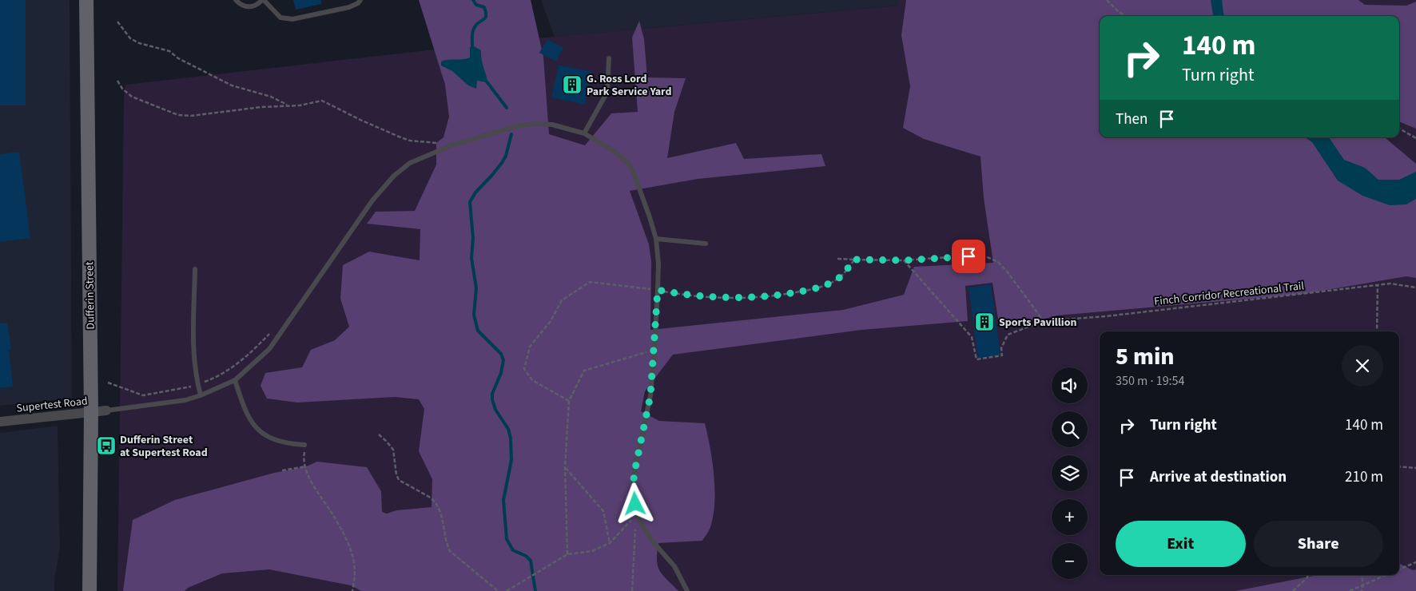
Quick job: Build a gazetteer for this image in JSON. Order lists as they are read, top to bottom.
{
  "streets": {
    "main road": ["Dufferin Street"],
    "street": ["Supertest Road"],
    "path": ["Finch Corridor Recreational Trail"]
  },
  "crossings": [
    ["Dufferin Street", "Supertest Road"]
  ],
  "places": {
    "building": ["G. Ross Lord Park Service Yard", "Sports Pavillion"],
    "bus stop": ["Dufferin Street at Supertest Road"]
  },
  "page": {
    "turn": ["140 m", "Turn right"],
    "then": "Then",
    "heading": ["5 min", "350 m · 19:54"],
    "map_buttons": ["+", "−"],
    "list": [
      {
        "name": "Turn right",
        "value": "140 m"
      },
      {
        "name": "Arrive at destination",
        "value": "210 m"
      }
    ],
    "buttons": ["Exit", "Share"]
  }
}
